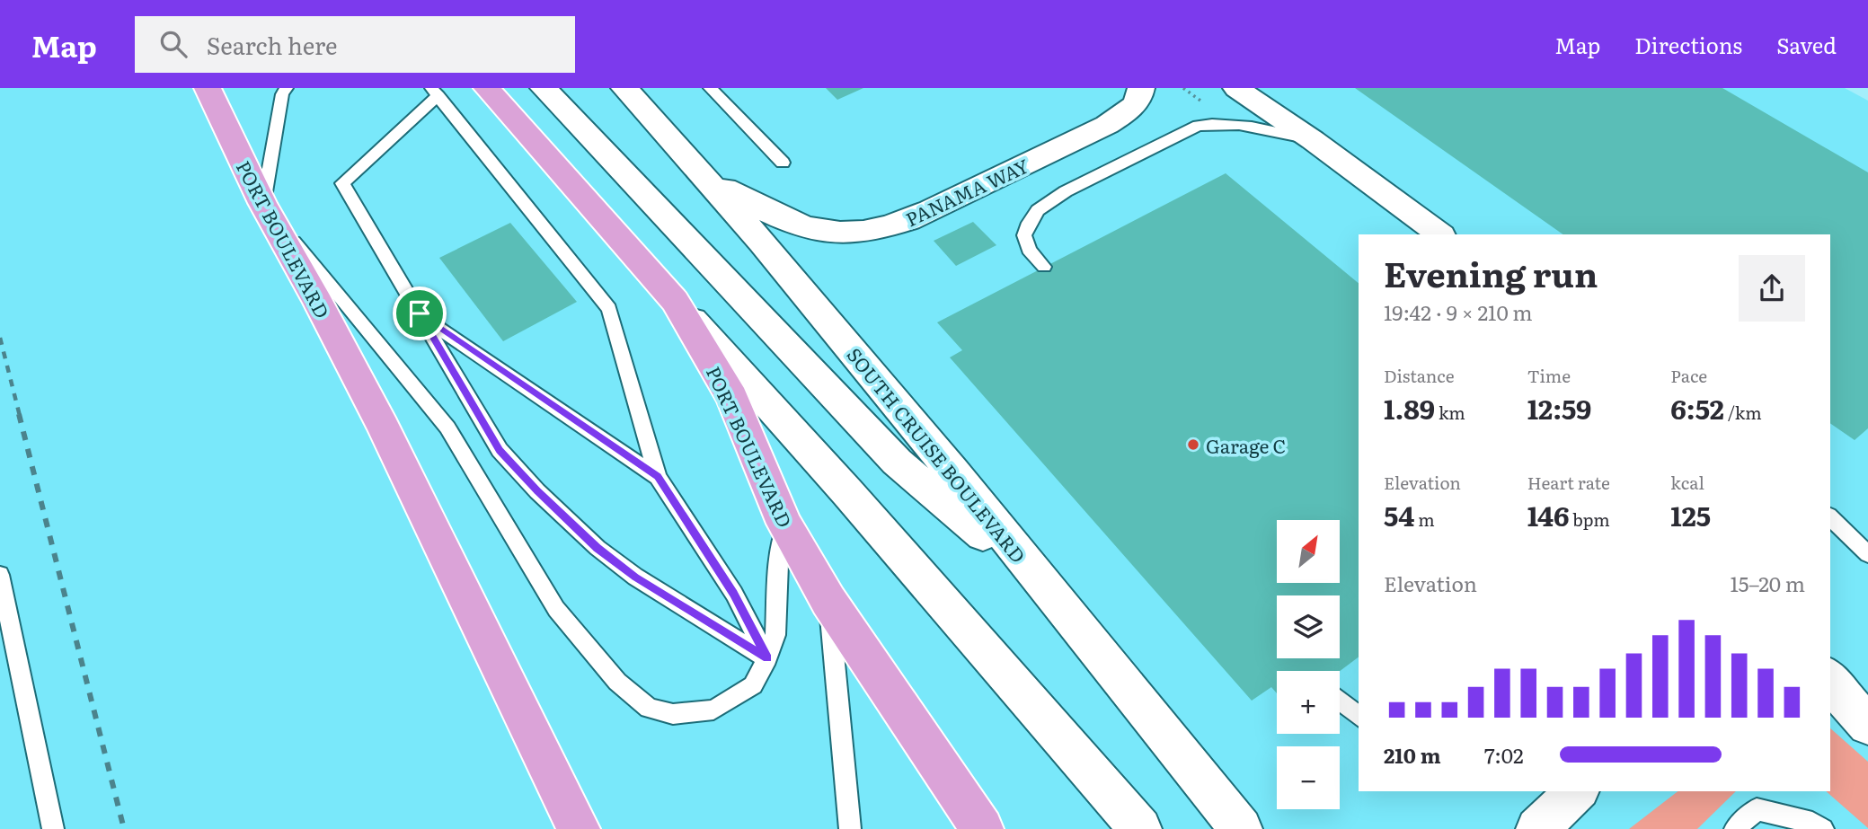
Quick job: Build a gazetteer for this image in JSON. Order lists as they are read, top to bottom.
{
  "streets": {
    "main road": ["PORT BOULEVARD"],
    "street": ["PANAMA WAY", "SOUTH CRUISE BOULEVARD"]
  },
  "crossings": [
    ["PANAMA WAY", "SOUTH CRUISE BOULEVARD"]
  ],
  "places": ["Garage C"],
  "north": "top right",
  "page": {
    "header": "Map",
    "search": "Search here",
    "nav": ["Map", "Directions", "Saved"],
    "heading": ["Evening run", "19:42 · 9 × 210 m"],
    "stats": [
      ["Distance", "1.89 km"],
      ["Time", "12:59"],
      ["Pace", "6:52 /km"],
      ["Elevation", "54 m"],
      ["Heart rate", "146 bpm"],
      ["kcal", "125"]
    ],
    "map_buttons": ["+", "−"],
    "chart": ["Elevation", "15–20 m"],
    "list": [
      {
        "name": "210 m",
        "note": "7:02"
      }
    ]
  }
}
